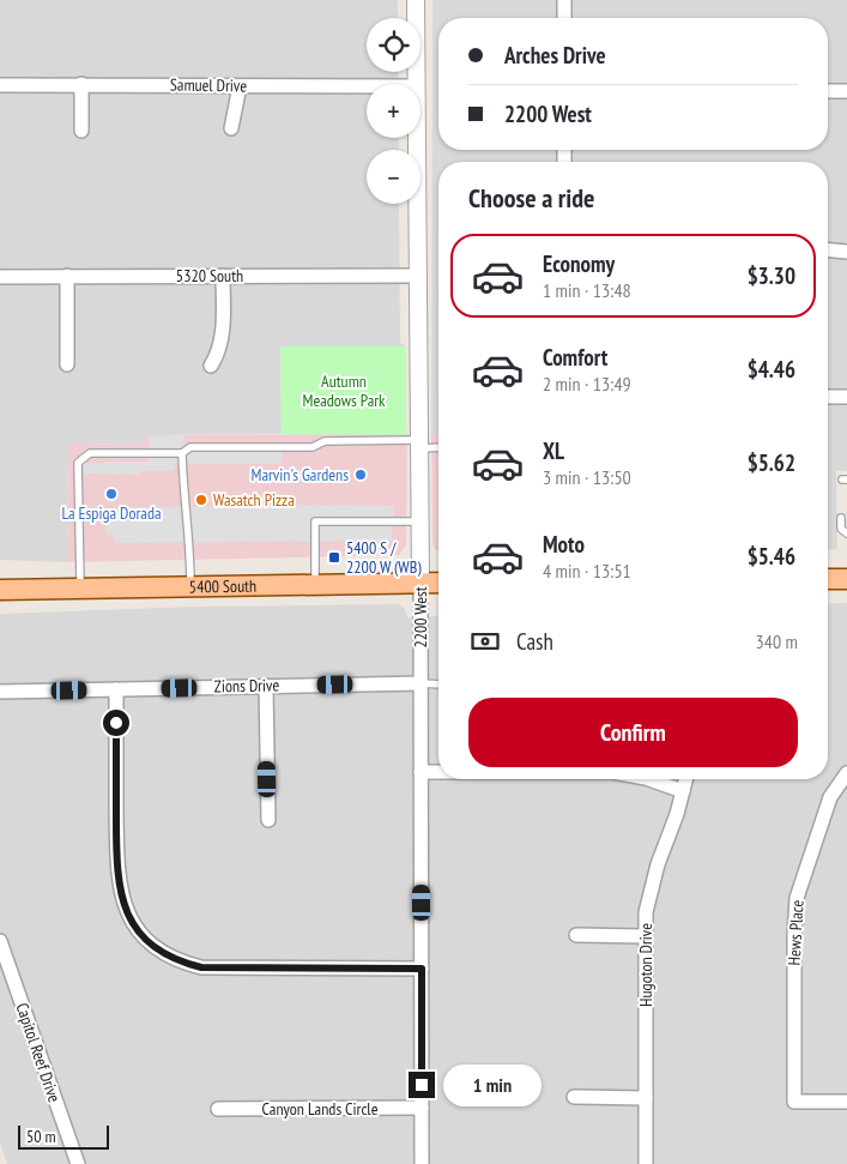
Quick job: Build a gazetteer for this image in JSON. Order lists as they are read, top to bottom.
{
  "streets": {
    "main road": ["5400 South"],
    "street": [
      "Samuel Drive",
      "5320 South",
      "2200 West",
      "Zions Drive",
      "Hews Place",
      "Hugoton Drive",
      "Capitol Reef Drive",
      "Canyon Lands Circle"
    ]
  },
  "crossings": [
    ["5320 South", "2200 West"],
    ["5400 South", "2200 West"],
    ["2200 West", "Zions Drive"],
    ["2200 West", "Canyon Lands Circle"]
  ],
  "parks": ["Autumn Meadows Park"],
  "places": {
    "other": ["Marvin's Gardens", "La Espiga Dorada", "Wasatch Pizza"],
    "transit": ["5400 S / 2200 W (WB)"]
  },
  "scale_bar": "50 m",
  "page": {
    "map_buttons": ["+", "−"],
    "banner": ["Arches Drive", "2200 West"],
    "heading": "Choose a ride",
    "list": [
      {
        "name": "Economy",
        "note": "1 min · 13:48",
        "value": "$3.30"
      },
      {
        "name": "Comfort",
        "note": "2 min · 13:49",
        "value": "$4.46"
      },
      {
        "name": "XL",
        "note": "3 min · 13:50",
        "value": "$5.62"
      },
      {
        "name": "Moto",
        "note": "4 min · 13:51",
        "value": "$5.46"
      }
    ],
    "pay": ["Cash", "340 m"],
    "buttons": "Confirm",
    "bubble": "1 min",
    "scale": "50 m"
  }
}
